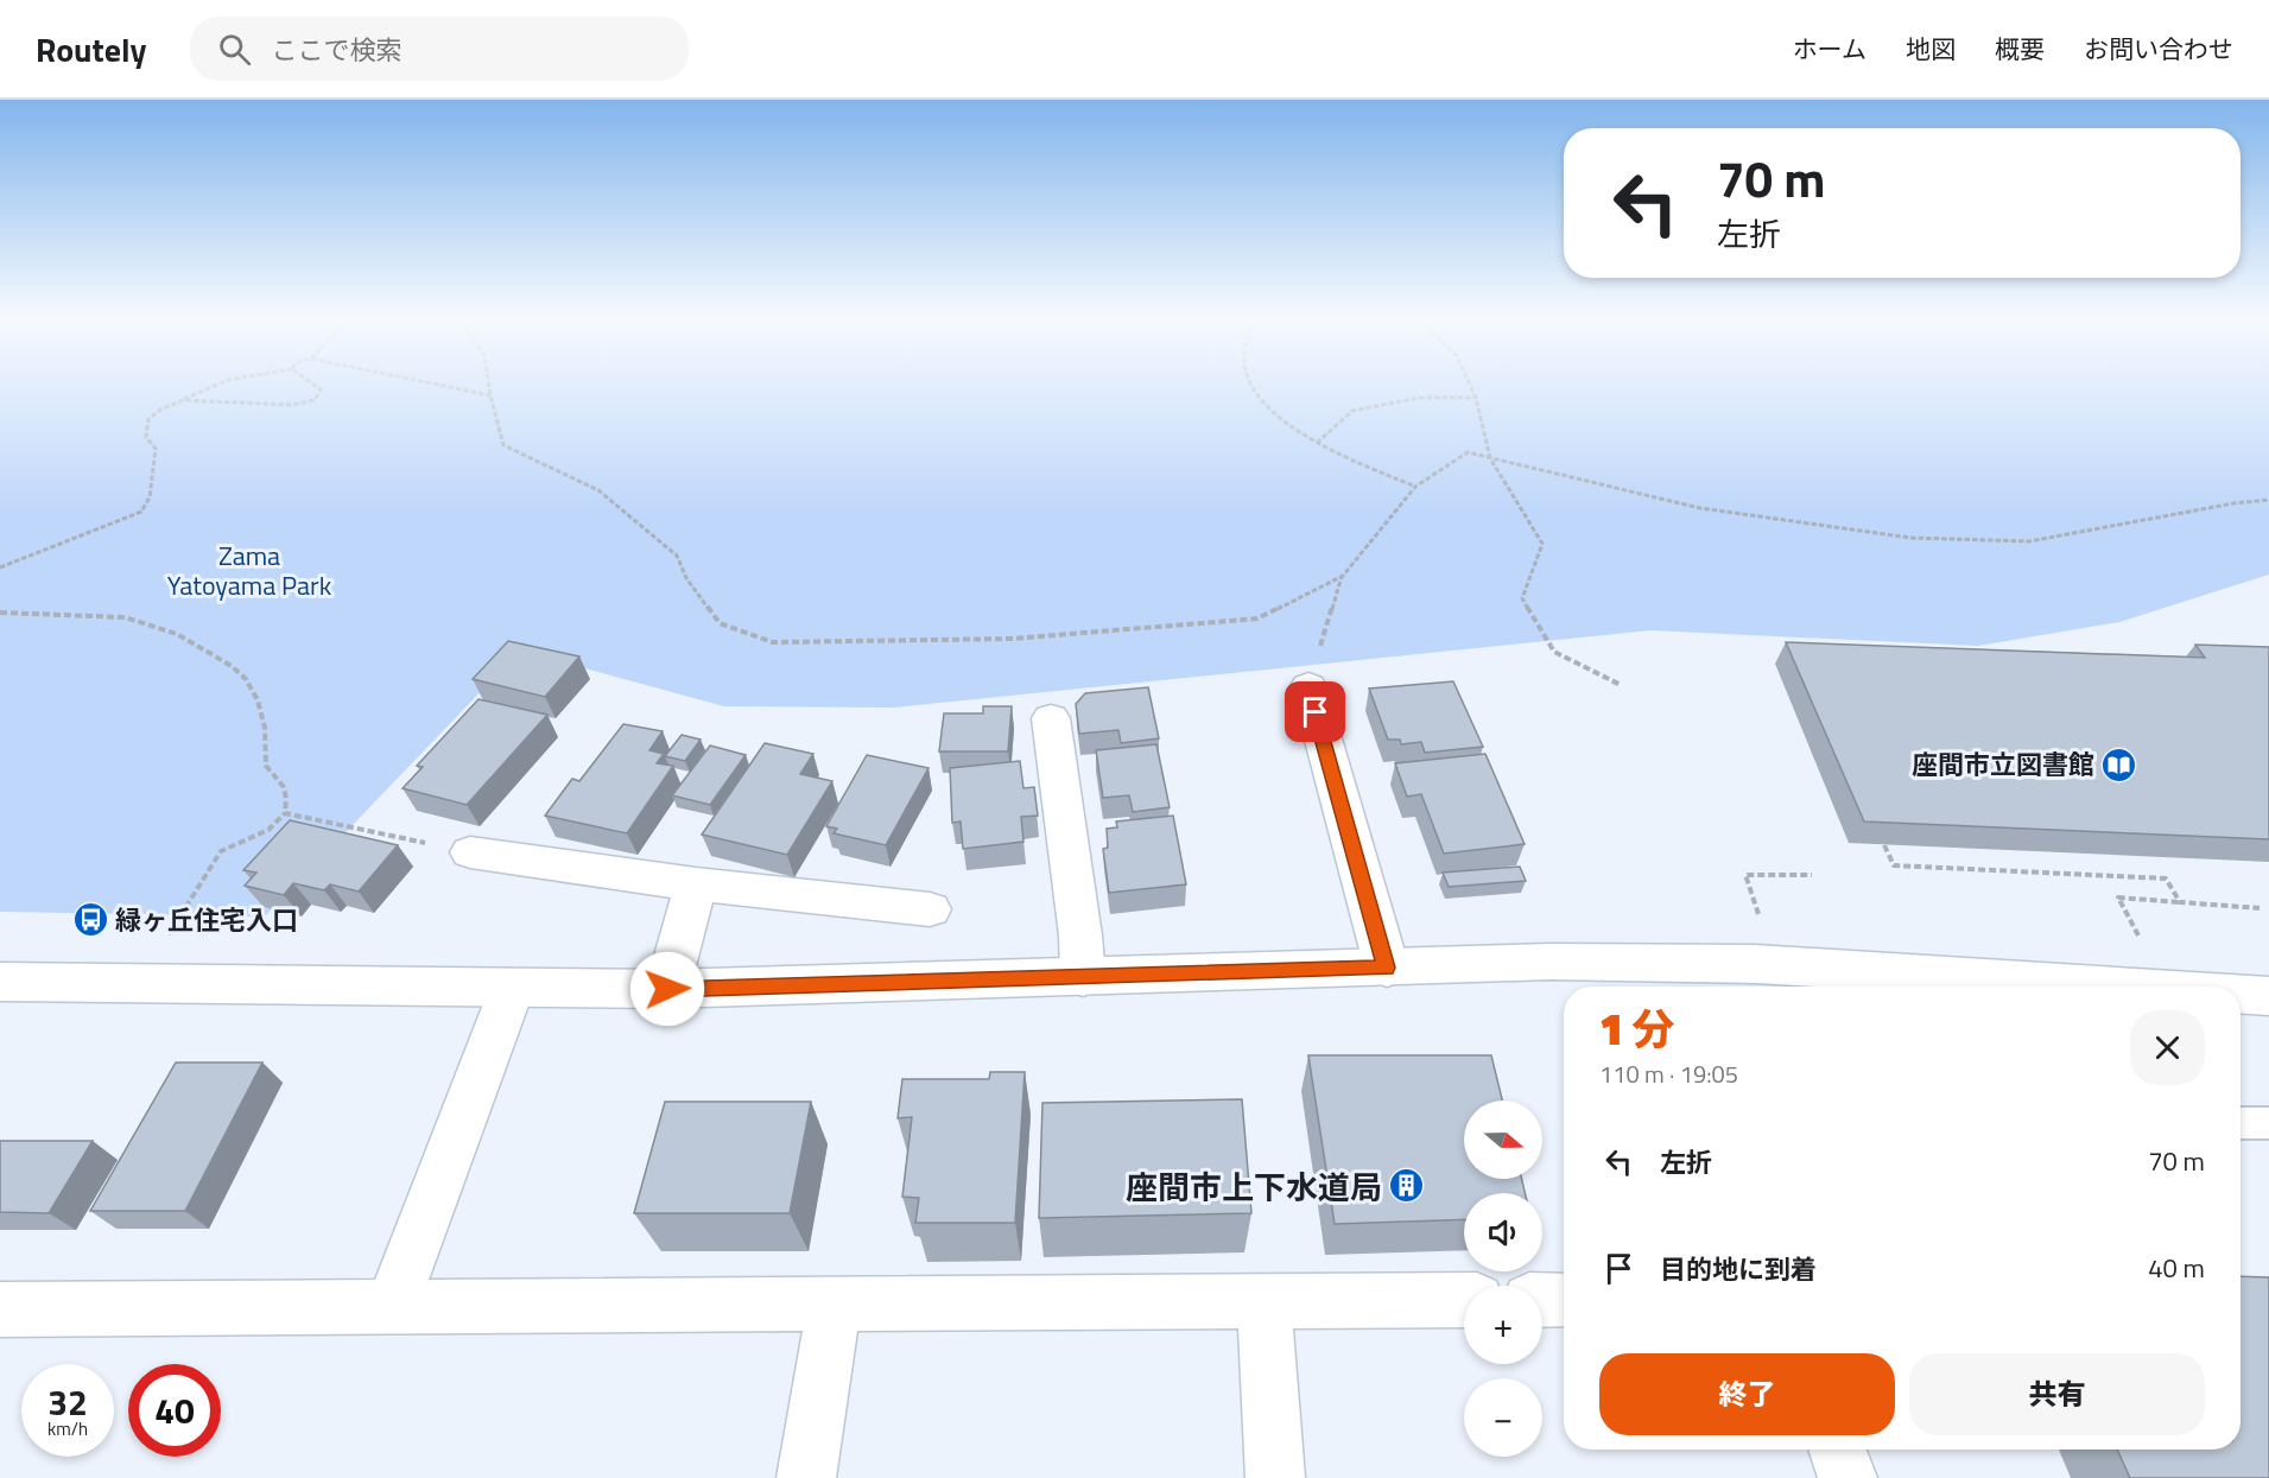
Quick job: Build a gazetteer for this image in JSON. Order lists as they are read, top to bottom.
{
  "parks": ["Zama Yatoyama Park"],
  "places": {
    "library": ["座間市立図書館"],
    "bus stop": ["緑ヶ丘住宅入口"],
    "building": ["座間市上下水道局"]
  },
  "north": "right",
  "page": {
    "header": "Routely",
    "search": "ここで検索",
    "nav": [
      "ホーム",
      "地図",
      "概要",
      "お問い合わせ"
    ],
    "turn": ["70 m", "左折"],
    "heading": ["1 分", "110 m · 19:05"],
    "map_buttons": ["+", "−"],
    "list": [
      {
        "name": "左折",
        "value": "70 m"
      },
      {
        "name": "目的地に到着",
        "value": "40 m"
      }
    ],
    "buttons": ["終了", "共有"],
    "speed": "32 km/h",
    "limit": "40"
  }
}
